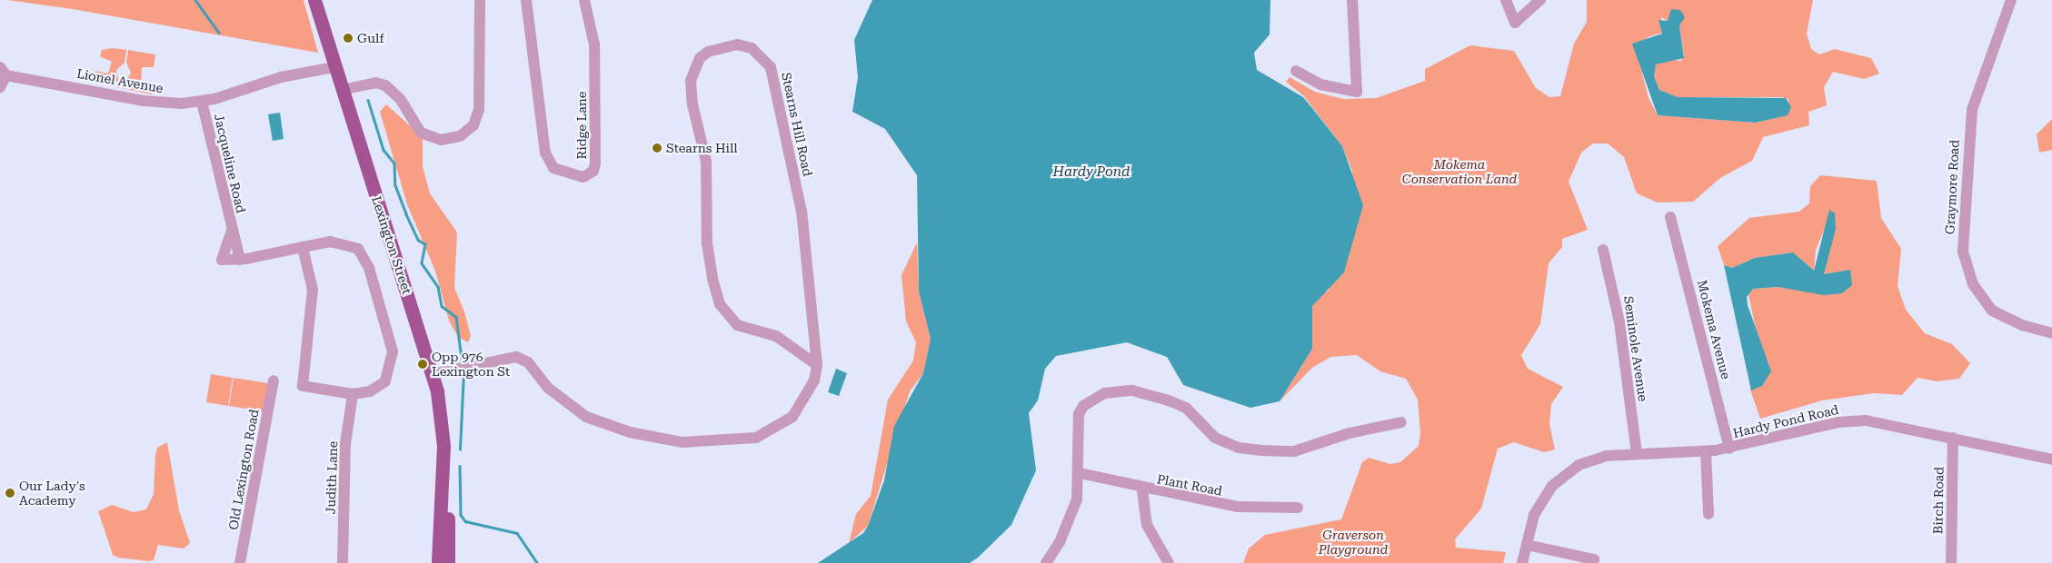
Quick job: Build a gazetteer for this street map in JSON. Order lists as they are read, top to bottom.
{
  "streets": {
    "main road": ["Lexington Street"],
    "street": [
      "Lionel Avenue",
      "Stearns Hill Road",
      "Ridge Lane",
      "Jacqueline Road",
      "Graymore Road",
      "Mokema Avenue",
      "Seminole Avenue",
      "Hardy Pond Road",
      "Old Lexington Road",
      "Judith Lane",
      "Plant Road",
      "Birch Road"
    ]
  },
  "crossings": [
    ["Lionel Avenue", "Jacqueline Road"],
    ["Lionel Avenue", "Lexington Street"],
    ["Stearns Hill Road", "Lexington Street"],
    ["Mokema Avenue", "Hardy Pond Road"],
    ["Seminole Avenue", "Hardy Pond Road"],
    ["Hardy Pond Road", "Birch Road"]
  ],
  "water": ["Hardy Pond"],
  "parks": ["Mokema Conservation Land", "Graverson Playground"],
  "places": [
    "Gulf",
    "Stearns Hill",
    "Opp 976 Lexington St",
    "Our Lady's Academy"
  ]
}
